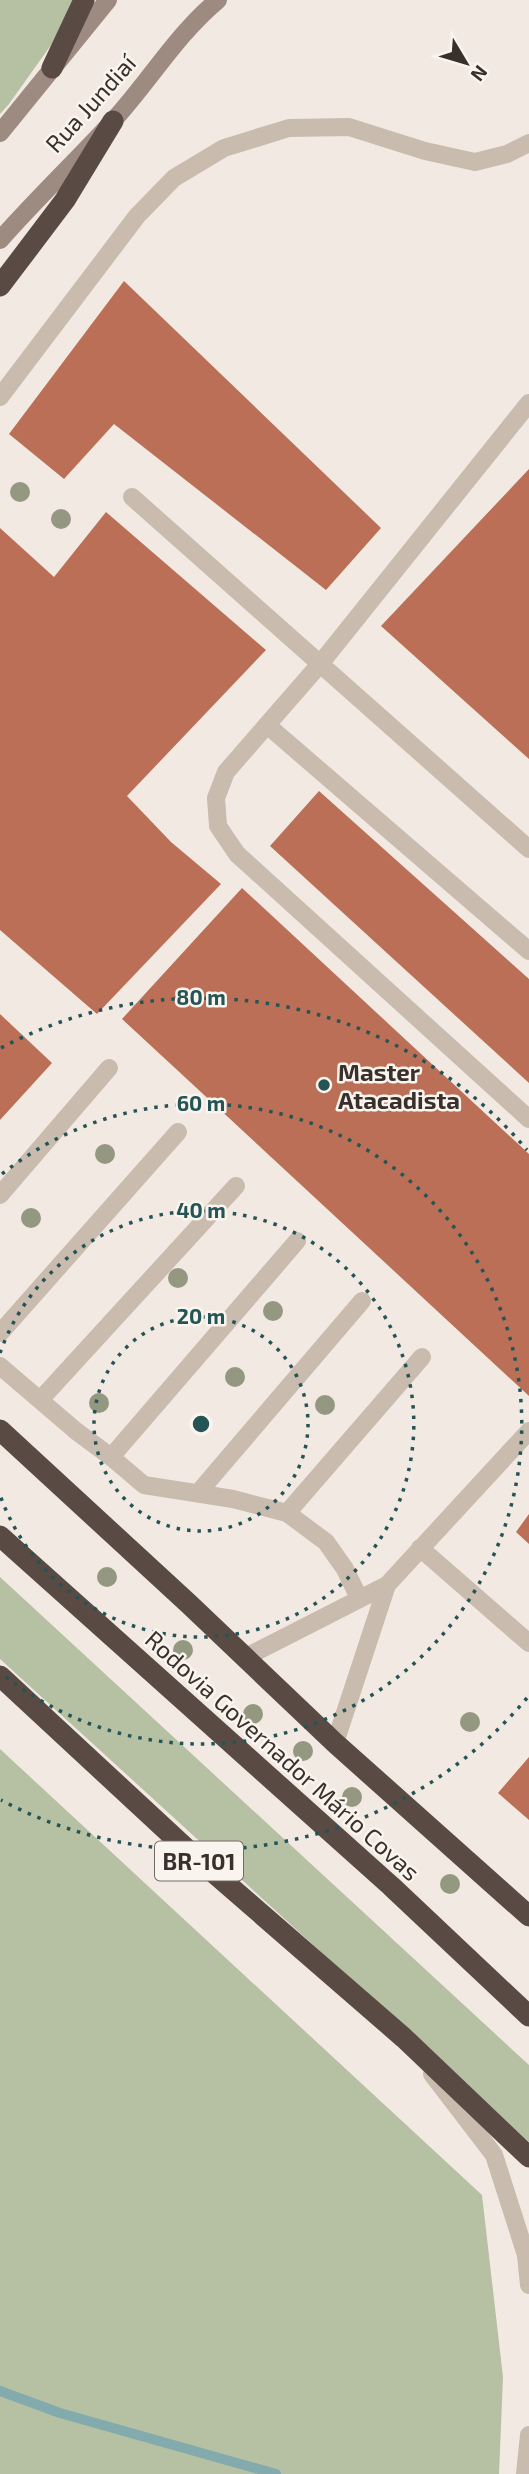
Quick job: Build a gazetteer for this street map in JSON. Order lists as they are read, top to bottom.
{
  "streets": {
    "highway": ["Rodovia Governador Mário Covas", "BR-101"],
    "main road": ["Rua Jundiaí"]
  },
  "places": ["Master Atacadista"],
  "north": "bottom right",
  "rings": [
    "80 m",
    "60 m",
    "40 m",
    "20 m"
  ]
}
